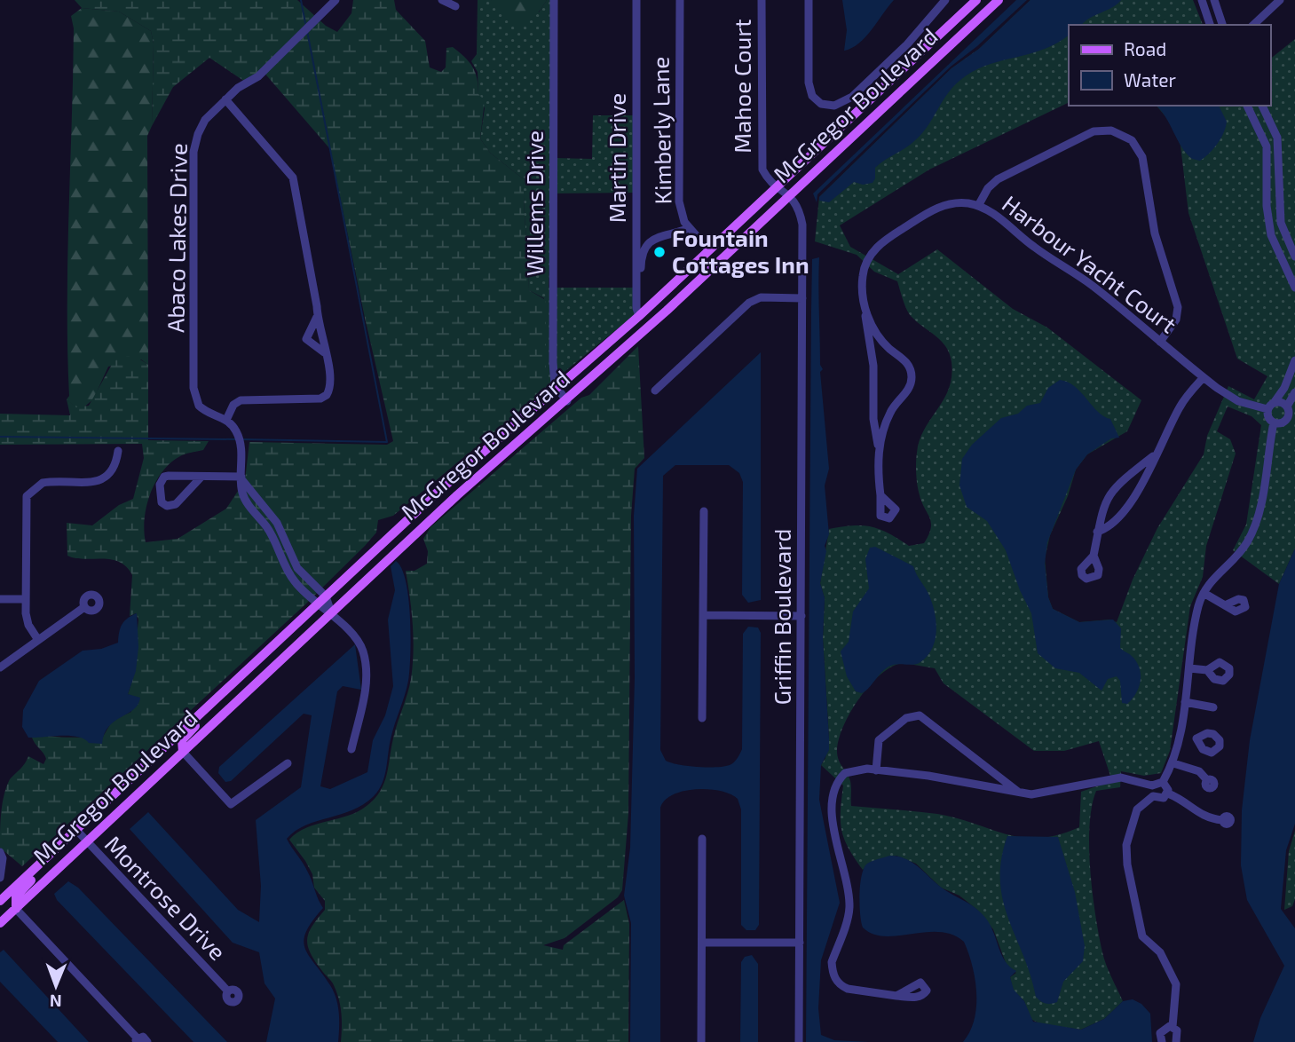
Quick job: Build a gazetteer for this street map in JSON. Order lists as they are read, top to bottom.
{
  "streets": {
    "main road": ["McGregor Boulevard"],
    "street": [
      "Mahoe Court",
      "Kimberly Lane",
      "Martin Drive",
      "Willems Drive",
      "Abaco Lakes Drive",
      "Harbour Yacht Court",
      "Griffin Boulevard",
      "Montrose Drive"
    ]
  },
  "crossings": [
    ["Mahoe Court", "McGregor Boulevard"],
    ["McGregor Boulevard", "Kimberly Lane"],
    ["McGregor Boulevard", "Martin Drive"],
    ["McGregor Boulevard", "Willems Drive"],
    ["McGregor Boulevard", "Griffin Boulevard"],
    ["McGregor Boulevard", "Montrose Drive"]
  ],
  "places": ["Fountain Cottages Inn"],
  "legend": ["Road", "Water"],
  "north": "bottom"
}
